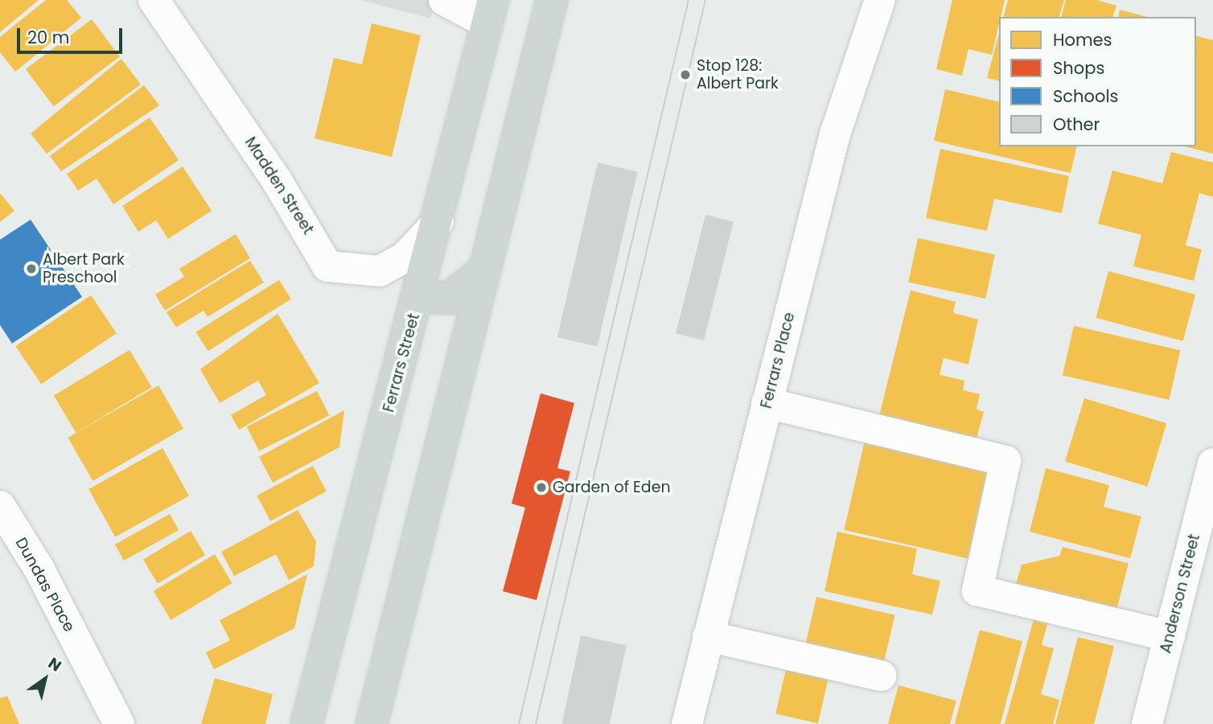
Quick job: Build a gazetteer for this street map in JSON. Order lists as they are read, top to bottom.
{
  "streets": {
    "main road": ["Ferrars Street"],
    "street": [
      "Madden Street",
      "Ferrars Place",
      "Dundas Place",
      "Anderson Street"
    ]
  },
  "crossings": [
    ["Madden Street", "Ferrars Street"]
  ],
  "places": ["Stop 128: Albert Park", "Albert Park Preschool", "Garden of Eden"],
  "legend": [
    "Homes",
    "Shops",
    "Schools",
    "Other"
  ],
  "scale_bar": "20 m",
  "north": "top right"
}
